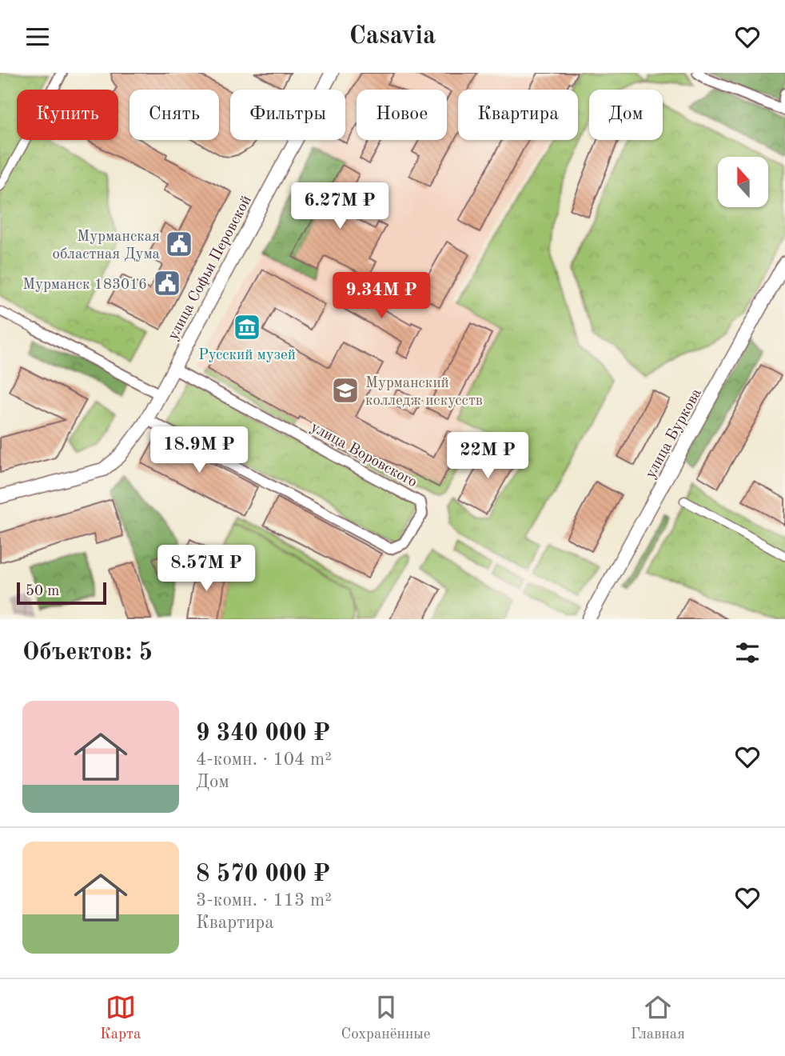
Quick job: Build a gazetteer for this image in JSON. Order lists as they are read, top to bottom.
{
  "streets": {
    "street": ["улица Софьи Перовской", "улица Буркова", "улица Воровского"]
  },
  "crossings": [
    ["улица Софьи Перовской", "улица Воровского"]
  ],
  "places": {
    "public building": ["Мурманская областная Дума", "Мурманск 183016"],
    "museum": ["Русский музей"],
    "school or university": ["Мурманский колледж искусств"]
  },
  "scale_bar": "50 m",
  "north": "top",
  "page": {
    "header": "Casavia",
    "chip": [
      "Купить",
      "Снять",
      "Фильтры",
      "Новое",
      "Квартира",
      "Дом"
    ],
    "price": [
      "6.27M ₽",
      "9.34M ₽",
      "18.9M ₽",
      "22M ₽",
      "8.57M ₽"
    ],
    "scale": "50 m",
    "heading": "Объектов: 5",
    "list": [
      {
        "name": "9 340 000 ₽",
        "note": "4-комн. · 104 m² · Дом"
      },
      {
        "name": "8 570 000 ₽",
        "note": "3-комн. · 113 m² · Квартира"
      }
    ],
    "tabs": ["Карта", "Сохранённые", "Главная"]
  }
}
